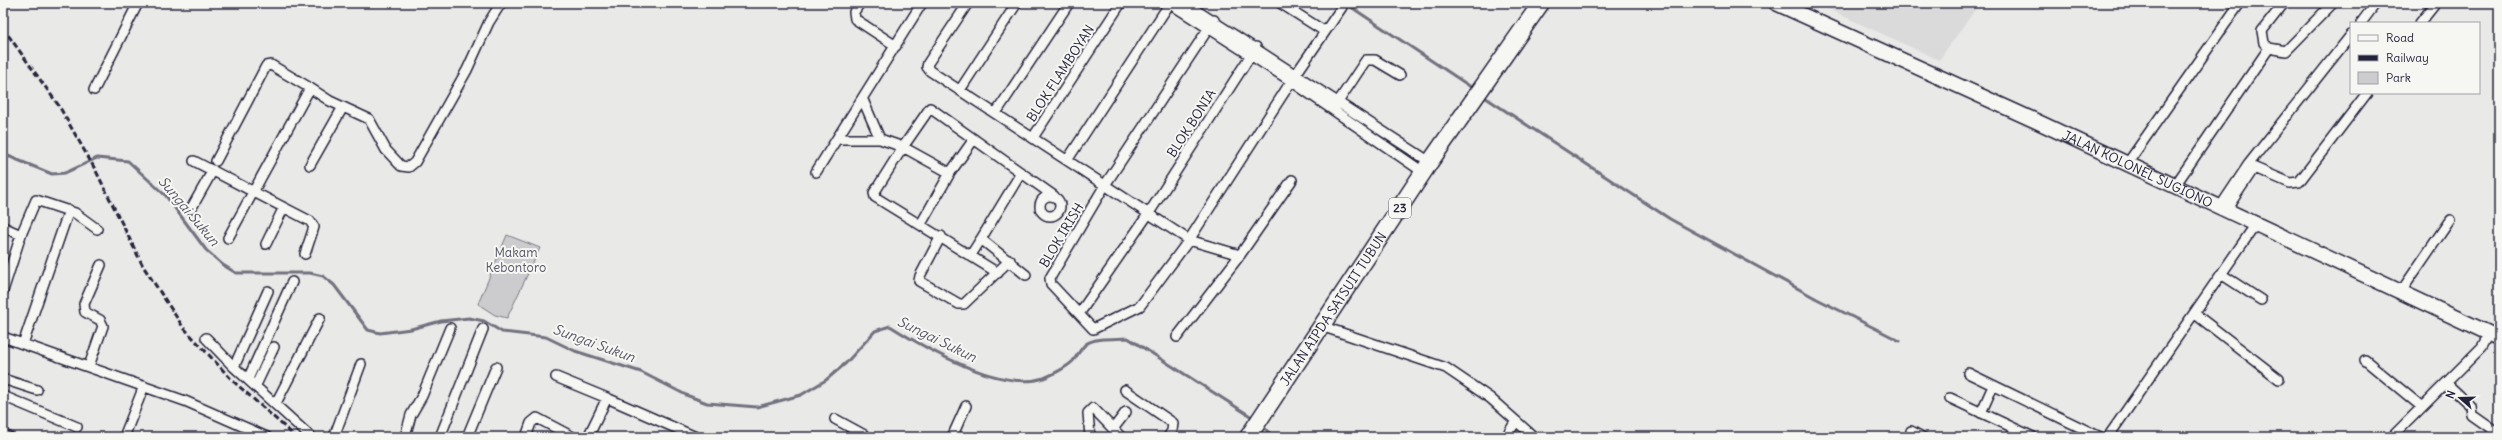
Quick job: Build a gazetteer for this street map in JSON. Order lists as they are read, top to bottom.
{
  "streets": {
    "highway": ["23", "JALAN AIPDA SATSUIT TUBUN"],
    "main road": ["JALAN KOLONEL SUGIONO"],
    "street": ["BLOK FLAMBOYAN", "BLOK BONIA", "BLOK IRISH"]
  },
  "crossings": [
    ["BLOK BONIA", "BLOK IRISH"]
  ],
  "water": ["Sungai Sukun"],
  "parks": ["Makam Kebontoro"],
  "legend": ["Road", "Railway", "Park"],
  "north": "left"
}
